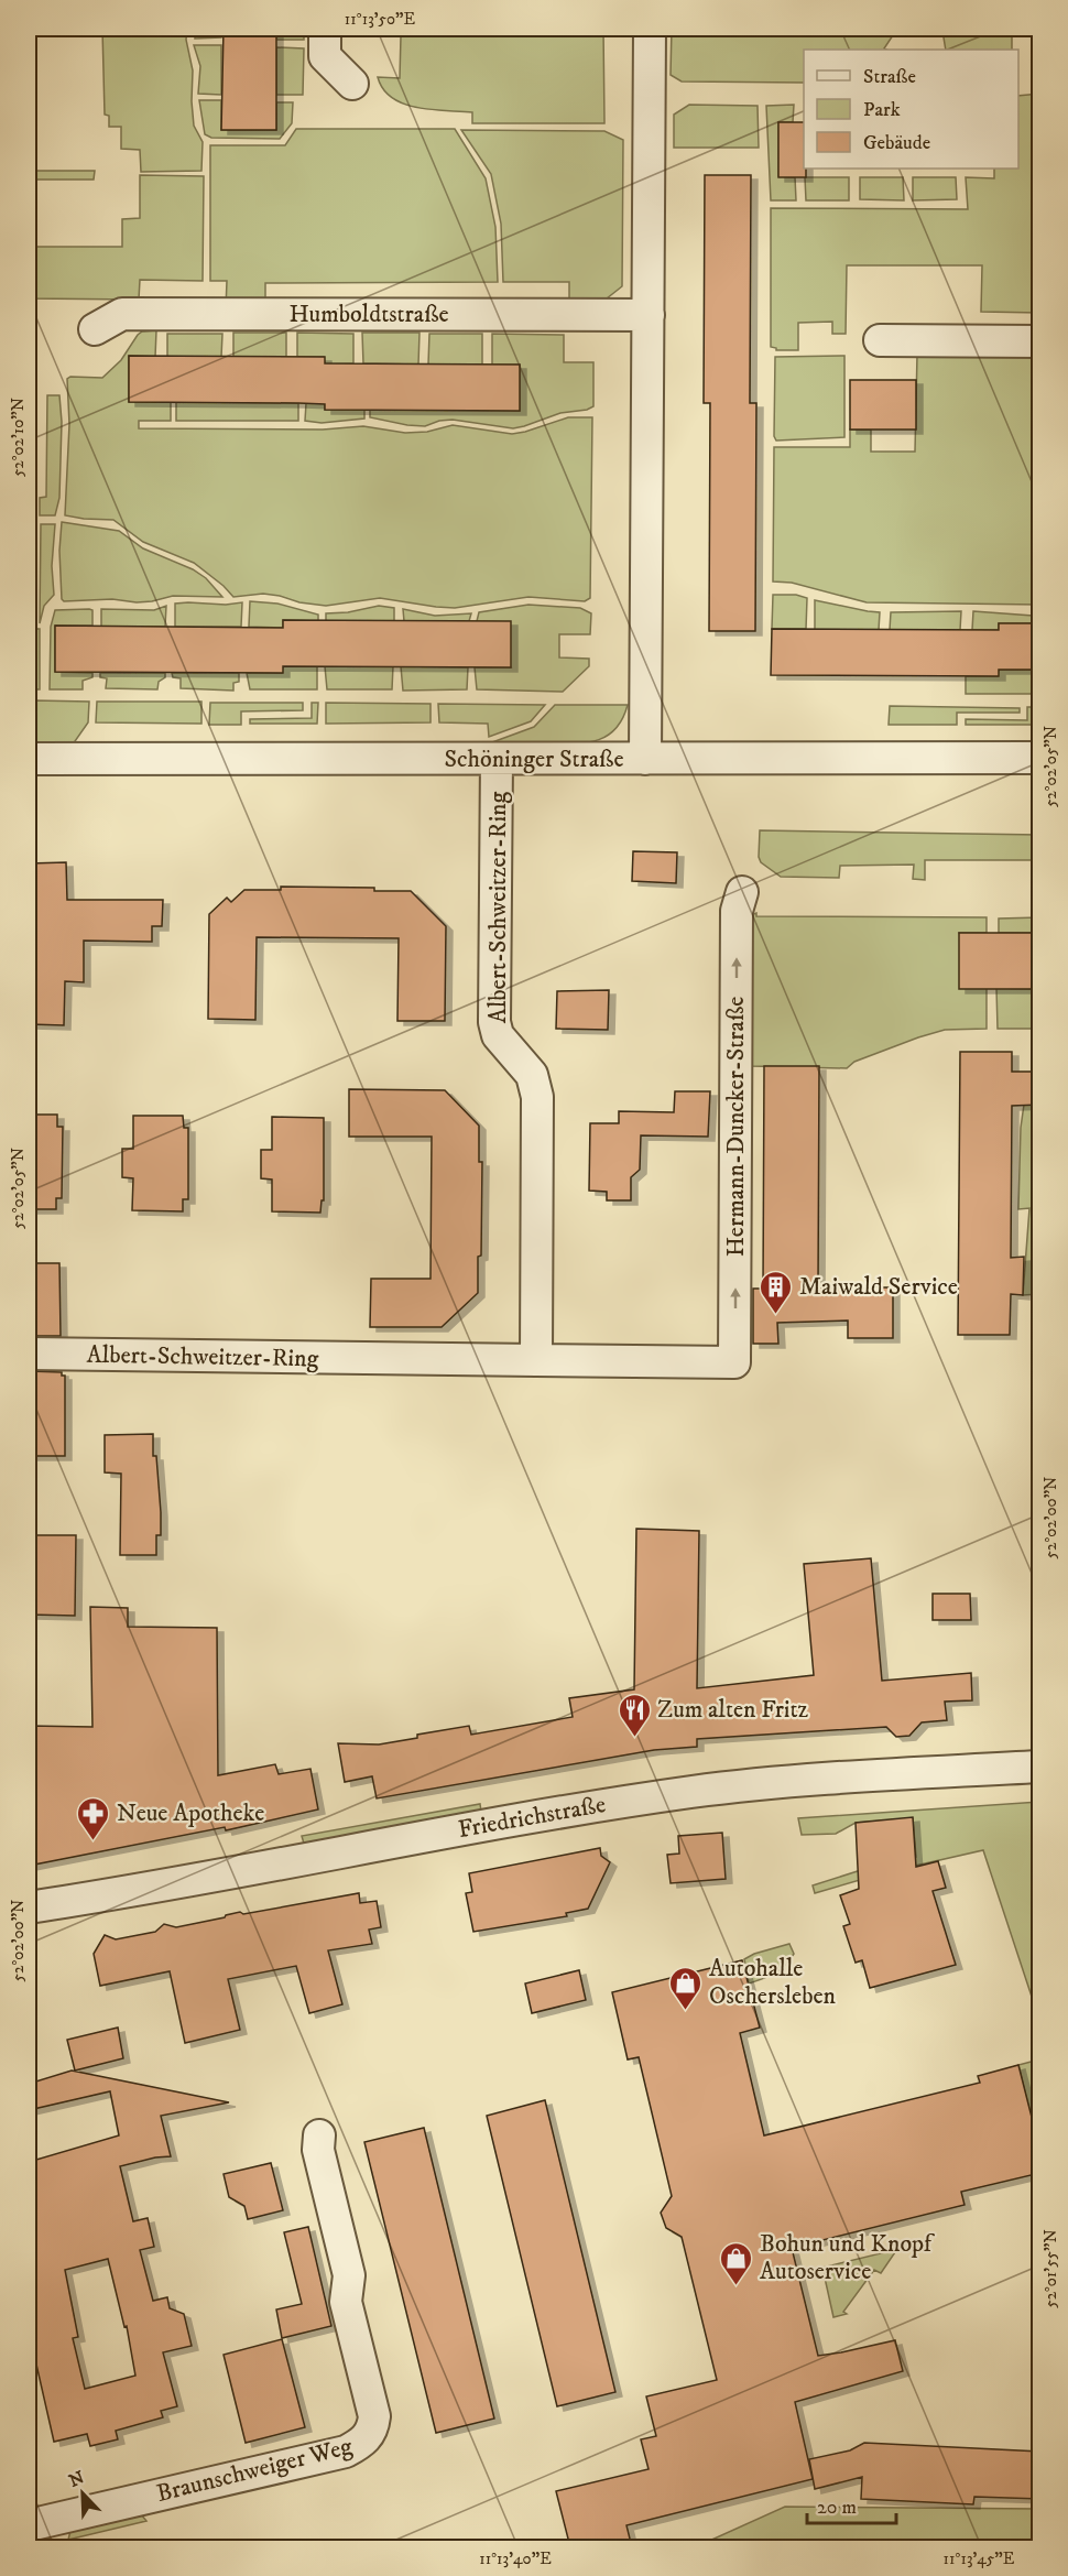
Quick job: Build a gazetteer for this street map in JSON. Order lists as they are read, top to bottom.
{
  "streets": {
    "street": [
      "Humboldtstraße",
      "Schöninger Straße",
      "Albert-Schweitzer-Ring",
      "Hermann-Duncker-Straße",
      "Friedrichstraße",
      "Braunschweiger Weg"
    ]
  },
  "crossings": [
    ["Schöninger Straße", "Albert-Schweitzer-Ring"],
    ["Albert-Schweitzer-Ring", "Hermann-Duncker-Straße"]
  ],
  "one_way": ["Hermann-Duncker-Straße"],
  "places": {
    "building": ["Maiwald Service"],
    "restaurant": ["Zum alten Fritz"],
    "pharmacy": ["Neue Apotheke"],
    "shop": ["Autohalle Oschersleben", "Bohun und Knopf Autoservice"]
  },
  "legend": ["Straße", "Park", "Gebäude"],
  "scale_bar": "20 m",
  "north": "top left",
  "coordinates": [
    "11°13'50\"E",
    "52°02'10\"N",
    "52°02'05\"N",
    "52°02'00\"N",
    "52°01'55\"N",
    "11°13'40\"E",
    "11°13'45\"E"
  ]
}
